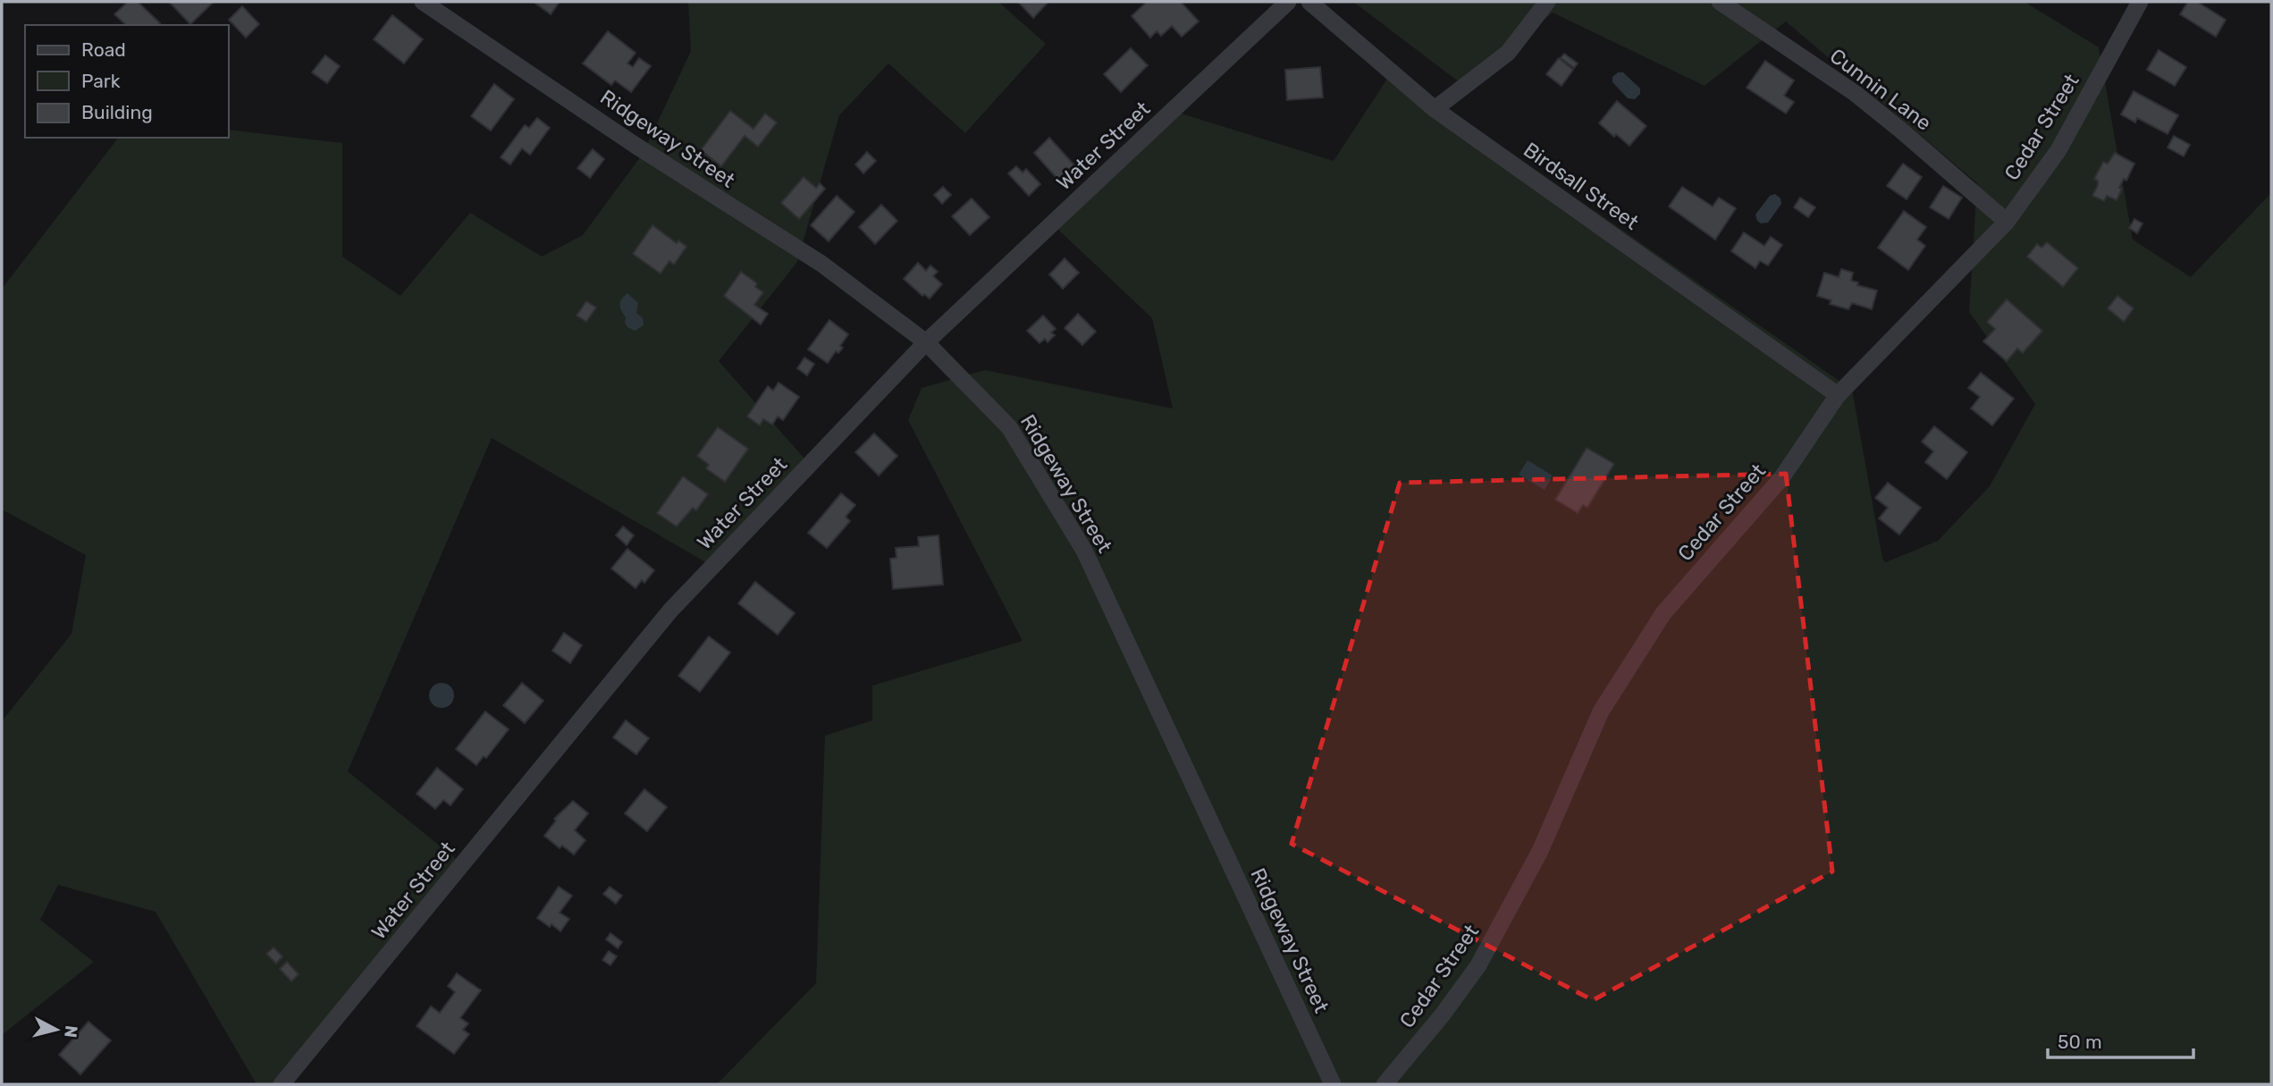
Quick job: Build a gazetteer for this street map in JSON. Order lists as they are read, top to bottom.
{
  "streets": {
    "street": [
      "Cunnin Lane",
      "Cedar Street",
      "Ridgeway Street",
      "Water Street",
      "Birdsall Street"
    ]
  },
  "crossings": [
    ["Cunnin Lane", "Cedar Street"],
    ["Cedar Street", "Birdsall Street"],
    ["Ridgeway Street", "Water Street"]
  ],
  "legend": ["Road", "Park", "Building"],
  "scale_bar": "50 m",
  "north": "right"
}
